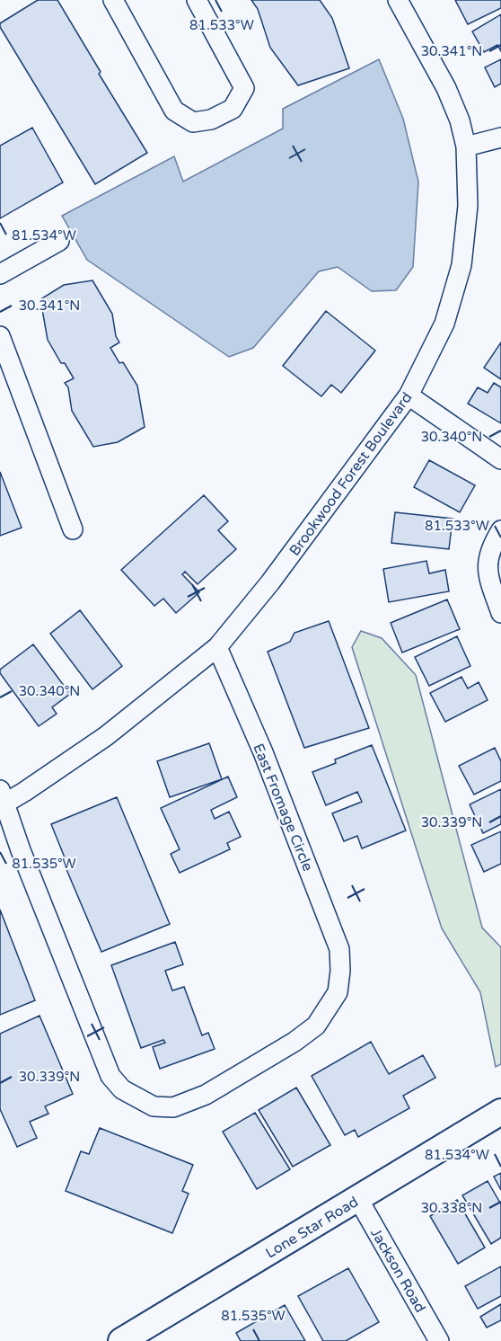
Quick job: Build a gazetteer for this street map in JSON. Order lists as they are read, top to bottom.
{
  "streets": {
    "street": [
      "Brookwood Forest Boulevard",
      "East Fromage Circle",
      "Lone Star Road",
      "Jackson Road"
    ]
  },
  "crossings": [
    ["Brookwood Forest Boulevard", "East Fromage Circle"],
    ["Lone Star Road", "Jackson Road"]
  ],
  "coordinates": [
    "81.533°W",
    "30.341°N",
    "81.534°W",
    "30.340°N",
    "30.339°N",
    "81.535°W",
    "30.338°N"
  ]
}
